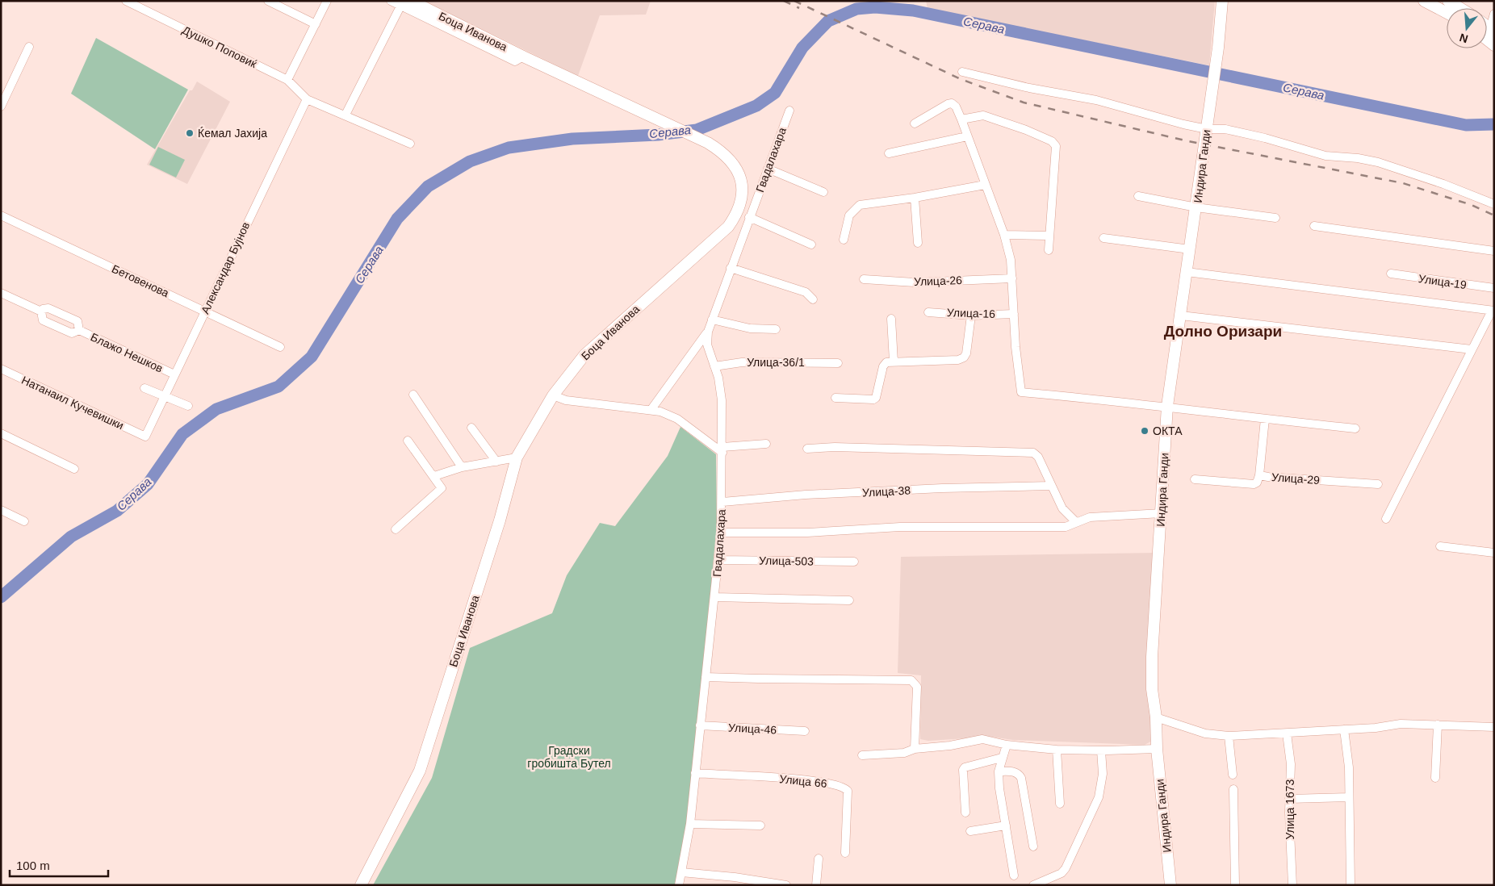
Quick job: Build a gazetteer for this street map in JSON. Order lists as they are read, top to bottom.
{
  "streets": {
    "street": [
      "Боца Иванова",
      "Душко Поповиќ",
      "Гвадалахара",
      "Индира Ганди",
      "Александар Бујнов",
      "Бетовенова",
      "Улица-26",
      "Улица-19",
      "Улица-16",
      "Блажо Нешков",
      "Улица-36/1",
      "Натанаил Кучевишки",
      "Улица-29",
      "Улица-38",
      "Улица-503",
      "Улица-46",
      "Улица 66",
      "Улица 1673"
    ]
  },
  "crossings": [
    ["Боца Иванова", "Гвадалахара"],
    ["Душко Поповиќ", "Александар Бујнов"],
    ["Гвадалахара", "Улица-36/1"],
    ["Гвадалахара", "Улица-38"],
    ["Гвадалахара", "Улица-503"],
    ["Гвадалахара", "Улица-46"],
    ["Гвадалахара", "Улица 66"],
    ["Александар Бујнов", "Бетовенова"],
    ["Александар Бујнов", "Блажо Нешков"],
    ["Александар Бујнов", "Натанаил Кучевишки"]
  ],
  "districts": ["Долно Оризари"],
  "water": ["Серава"],
  "parks": ["Градски гробишта Бутел"],
  "places": ["Ќемал Јахија", "ОКТА"],
  "scale_bar": "100 m",
  "north": "bottom"
}
